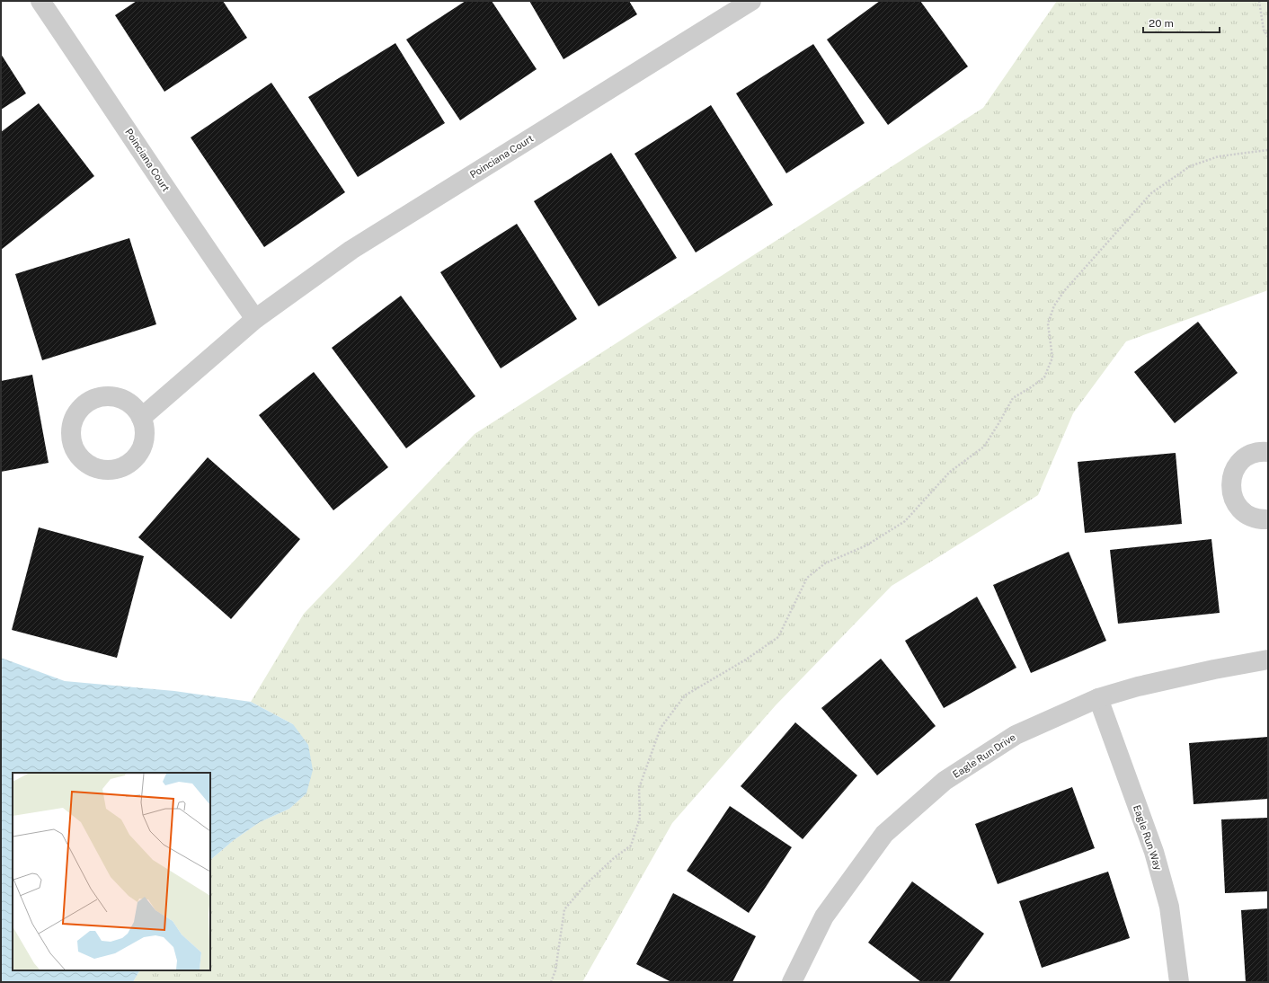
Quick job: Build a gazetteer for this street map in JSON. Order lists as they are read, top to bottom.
{
  "streets": {
    "street": ["Poinciana Court", "Eagle Run Drive", "Eagle Run Way"]
  },
  "crossings": [
    ["Eagle Run Drive", "Eagle Run Way"]
  ],
  "scale_bar": "20 m"
}
